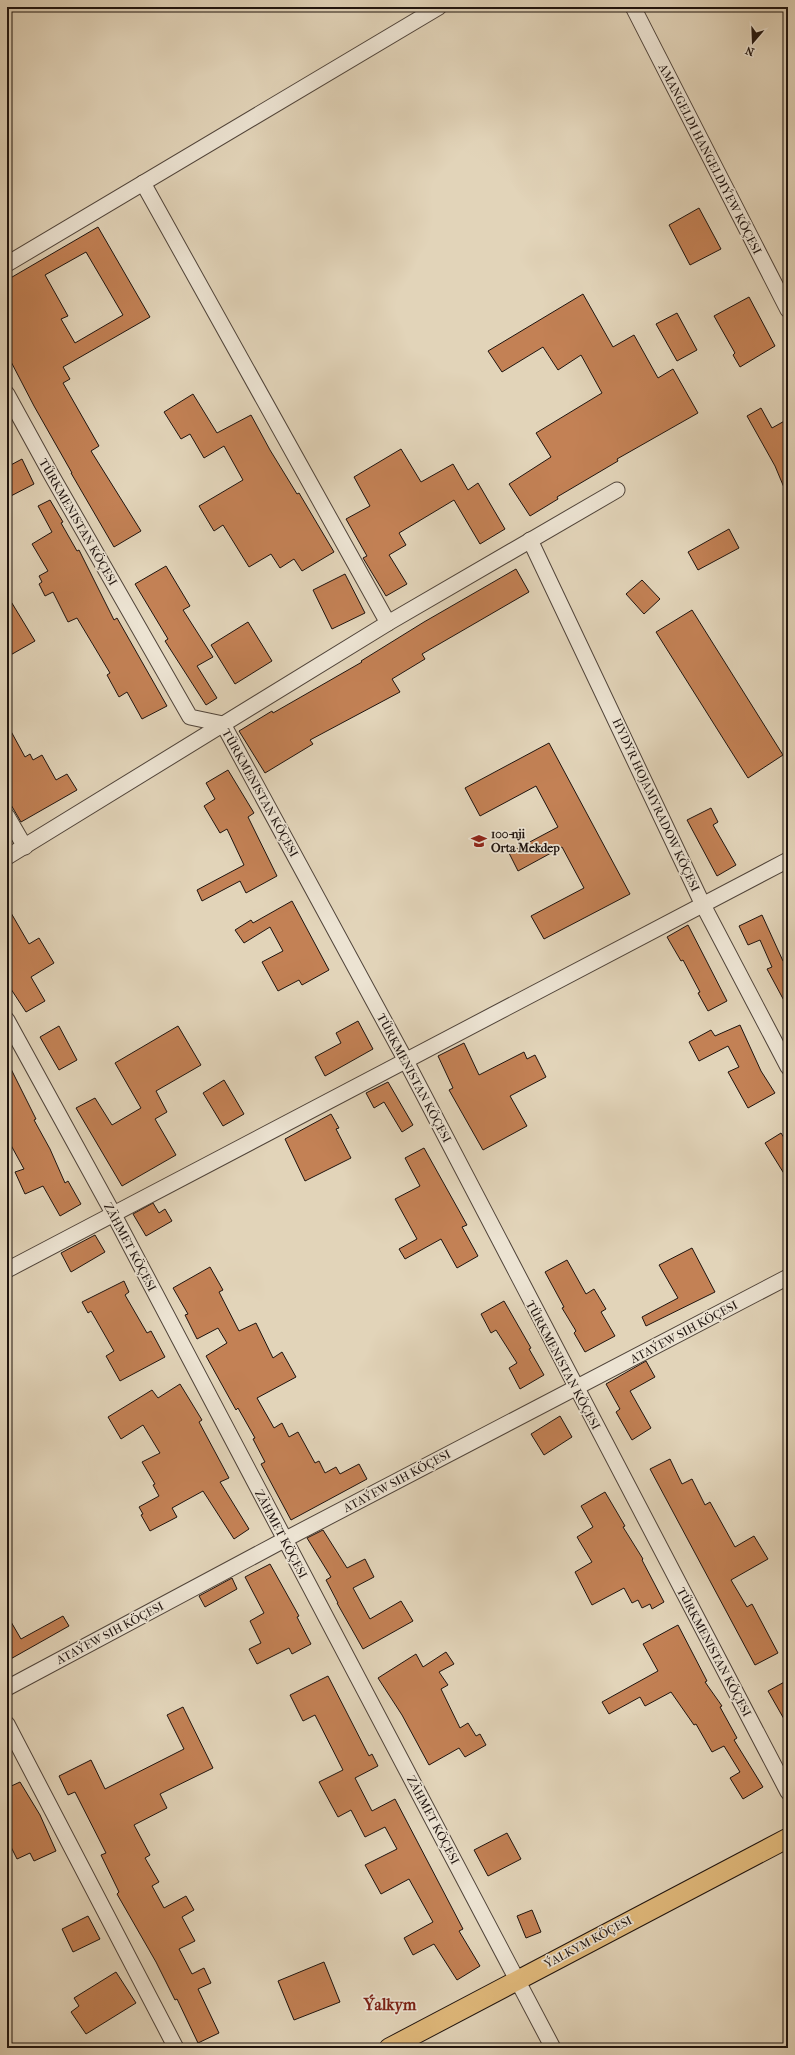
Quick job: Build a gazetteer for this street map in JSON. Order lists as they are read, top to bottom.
{
  "streets": {
    "main road": ["ÝALKYM KÖÇESI"],
    "street": [
      "AMANGELDI HANGELDIÝEW KÖÇESI",
      "TÜRKMENISTAN KÖÇESI",
      "HYDYR HOJAMYRADOW KÖÇESI",
      "ZÄHMET KÖÇESI",
      "ATAÝEW SIH KÖÇESI"
    ]
  },
  "crossings": [
    ["TÜRKMENISTAN KÖÇESI", "ATAÝEW SIH KÖÇESI"],
    ["ZÄHMET KÖÇESI", "ATAÝEW SIH KÖÇESI"],
    ["ZÄHMET KÖÇESI", "ÝALKYM KÖÇESI"]
  ],
  "districts": ["Ýalkym"],
  "places": {
    "school or university": ["100-nji Orta Mekdep"]
  },
  "north": "bottom"
}
